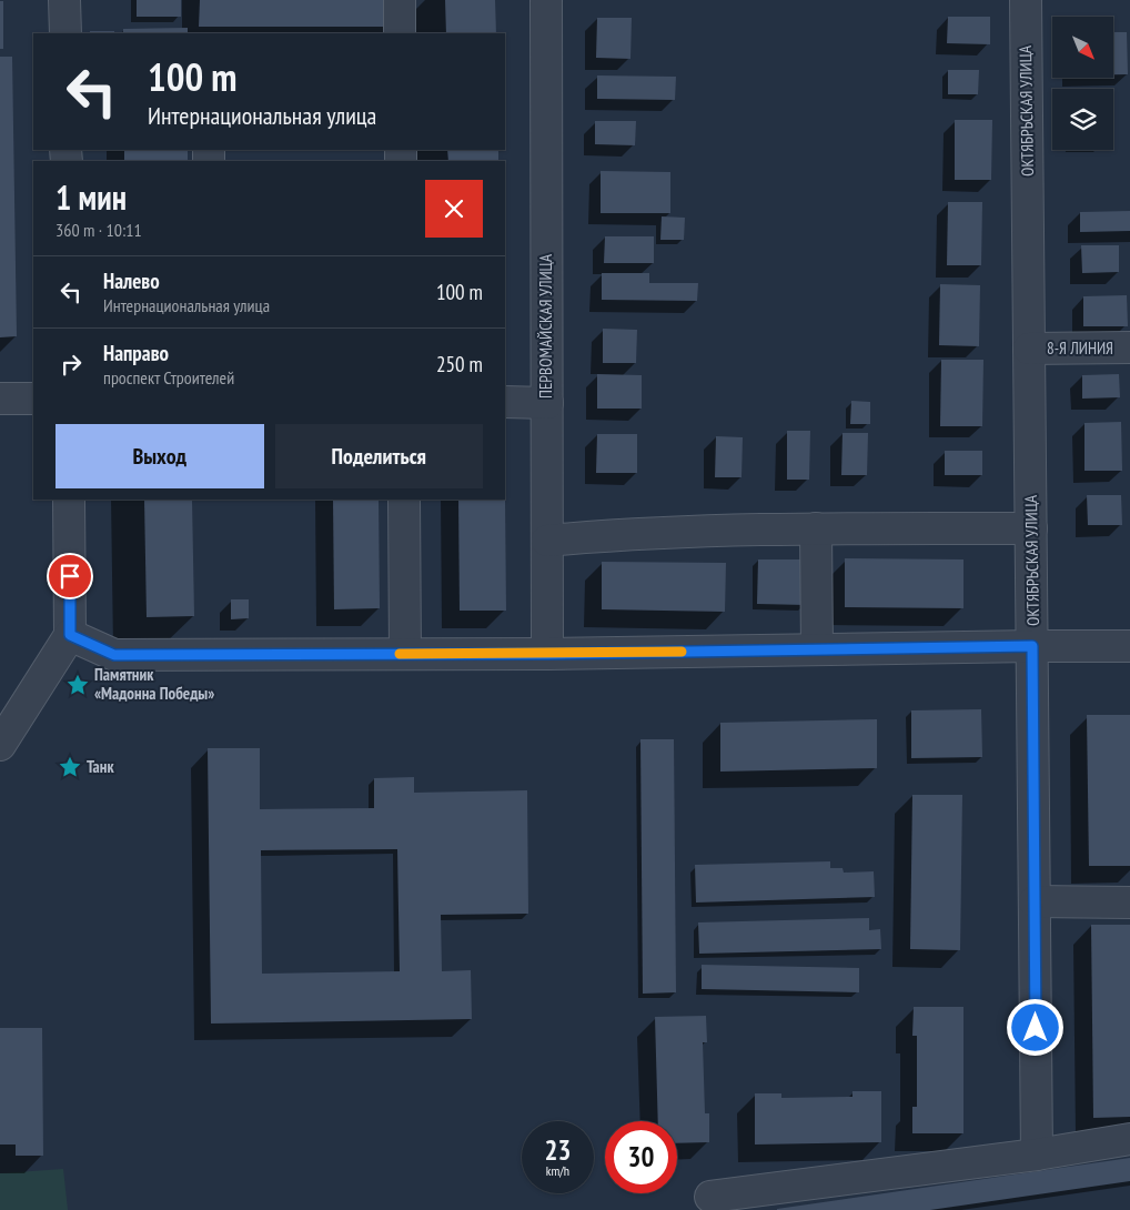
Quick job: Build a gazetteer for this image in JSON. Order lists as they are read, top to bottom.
{
  "streets": {
    "street": ["ОКТЯБРЬСКАЯ УЛИЦА", "ПЕРВОМАЙСКАЯ УЛИЦА", "8-Я ЛИНИЯ"]
  },
  "crossings": [
    ["ОКТЯБРЬСКАЯ УЛИЦА", "8-Я ЛИНИЯ"]
  ],
  "places": {
    "place": ["Памятник «Мадонна Победы»", "Танк"]
  },
  "north": "bottom right",
  "page": {
    "turn": ["100 m", "Интернациональная улица"],
    "heading": ["1 мин", "360 m · 10:11"],
    "list": [
      {
        "name": "Налево",
        "note": "Интернациональная улица",
        "value": "100 m"
      },
      {
        "name": "Направо",
        "note": "проспект Строителей",
        "value": "250 m"
      }
    ],
    "buttons": ["Выход", "Поделиться"],
    "speed": "23 km/h",
    "limit": "30"
  }
}
